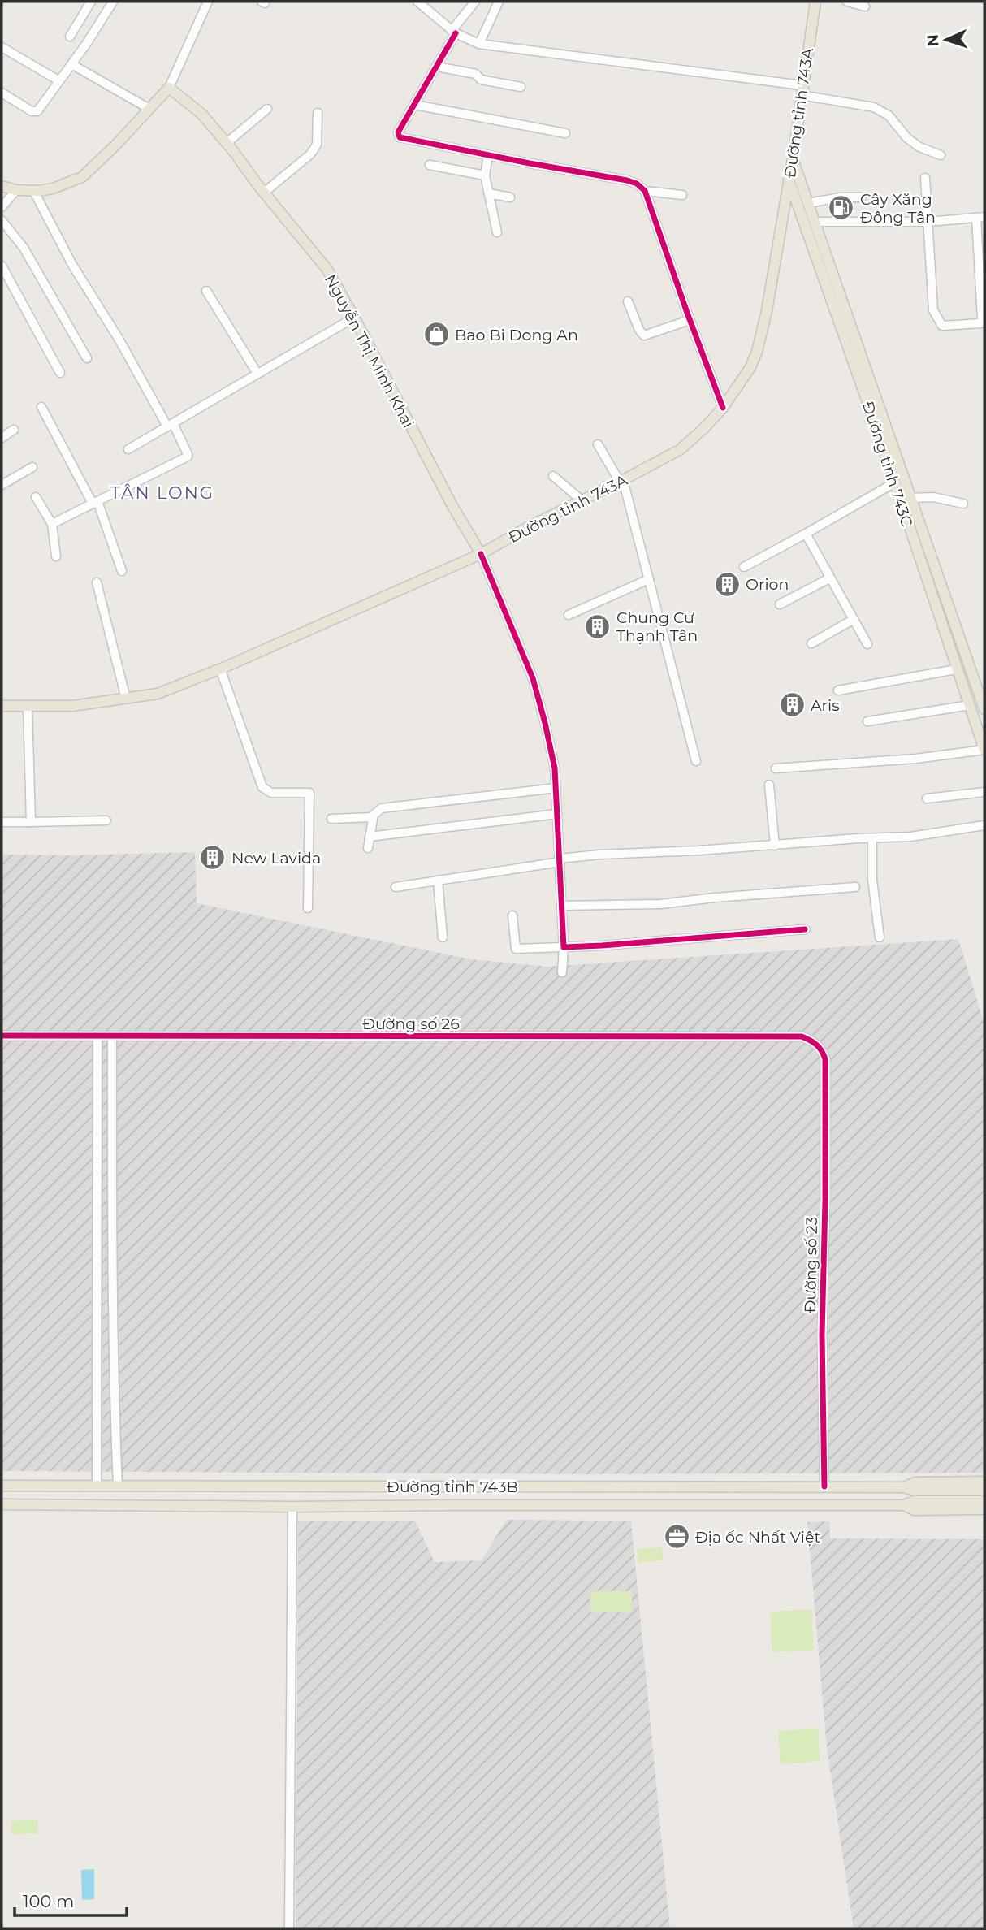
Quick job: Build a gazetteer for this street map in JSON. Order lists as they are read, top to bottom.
{
  "streets": {
    "main road": [
      "Đường tỉnh 743A",
      "Nguyễn Thị Minh Khai",
      "Đường tỉnh 743C",
      "Đường tỉnh 743B"
    ],
    "street": ["Đường số 26", "Đường số 23"]
  },
  "crossings": [
    ["Đường tỉnh 743A", "Nguyễn Thị Minh Khai"],
    ["Đường tỉnh 743A", "Đường tỉnh 743C"],
    ["Đường số 26", "Đường số 23"],
    ["Đường số 23", "Đường tỉnh 743B"]
  ],
  "districts": ["TÂN LONG"],
  "places": {
    "fuel station": ["Cây Xăng Đông Tân"],
    "shop": ["Bao Bi Dong An"],
    "building": [
      "Orion",
      "Chung Cư Thạnh Tân",
      "Aris",
      "New Lavida"
    ],
    "office": ["Địa ốc Nhất Việt"]
  },
  "scale_bar": "100 m",
  "north": "left"
}
